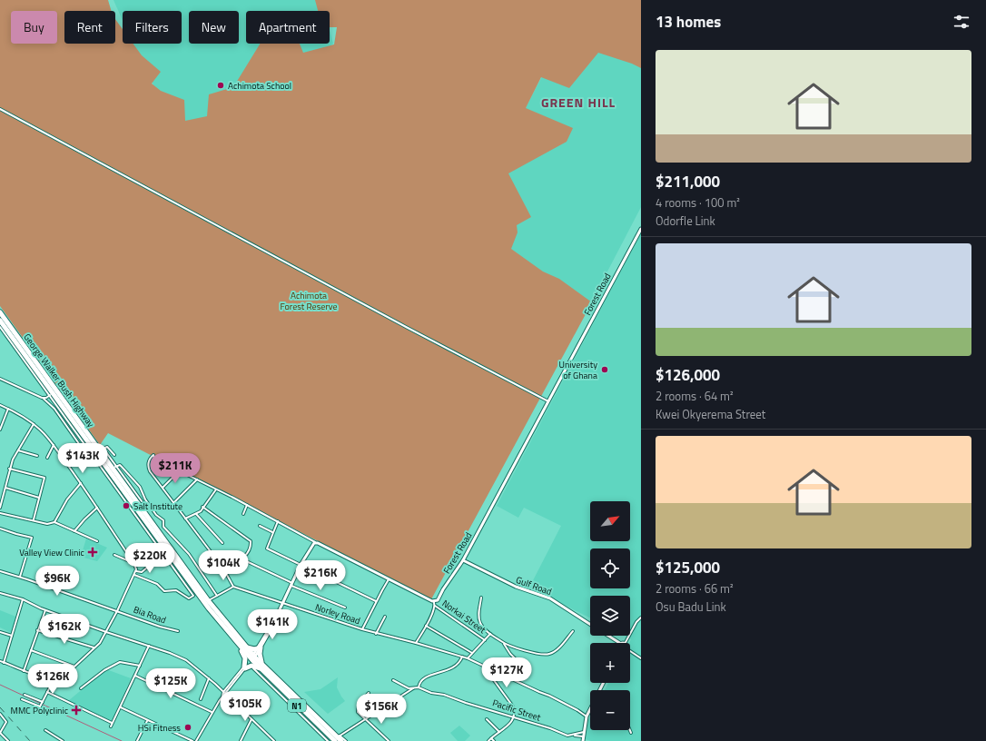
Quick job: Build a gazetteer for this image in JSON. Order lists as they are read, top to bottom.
{
  "streets": {
    "highway": ["George Walker Bush Highway", "N1"],
    "main road": ["Forest Road", "Gulf Road"],
    "street": [
      "Norley Road",
      "Bia Road",
      "Norkai Street",
      "Pacific Street"
    ]
  },
  "crossings": [
    ["Forest Road", "Gulf Road"]
  ],
  "districts": ["GREEN HILL"],
  "parks": ["Achimota Forest Reserve"],
  "places": {
    "other": [
      "Achimota School",
      "University of Ghana",
      "Salt Institute",
      "HSi Fitness"
    ],
    "health": ["Valley View Clinic", "MMC Polyclinic"]
  },
  "north": "top right",
  "page": {
    "heading": "13 homes",
    "chip": [
      "Buy",
      "Rent",
      "Filters",
      "New",
      "Apartment"
    ],
    "list": [
      {
        "name": "$211,000",
        "note": "4 rooms · 100 m² · Odorfle Link"
      },
      {
        "name": "$126,000",
        "note": "2 rooms · 64 m² · Kwei Okyerema Street"
      },
      {
        "name": "$125,000",
        "note": "2 rooms · 66 m² · Osu Badu Link"
      }
    ],
    "price": [
      "$143K",
      "$211K",
      "$220K",
      "$104K",
      "$216K",
      "$96K",
      "$141K",
      "$162K",
      "$127K",
      "$126K",
      "$125K",
      "$105K",
      "$156K"
    ],
    "map_buttons": ["+", "−"]
  }
}
